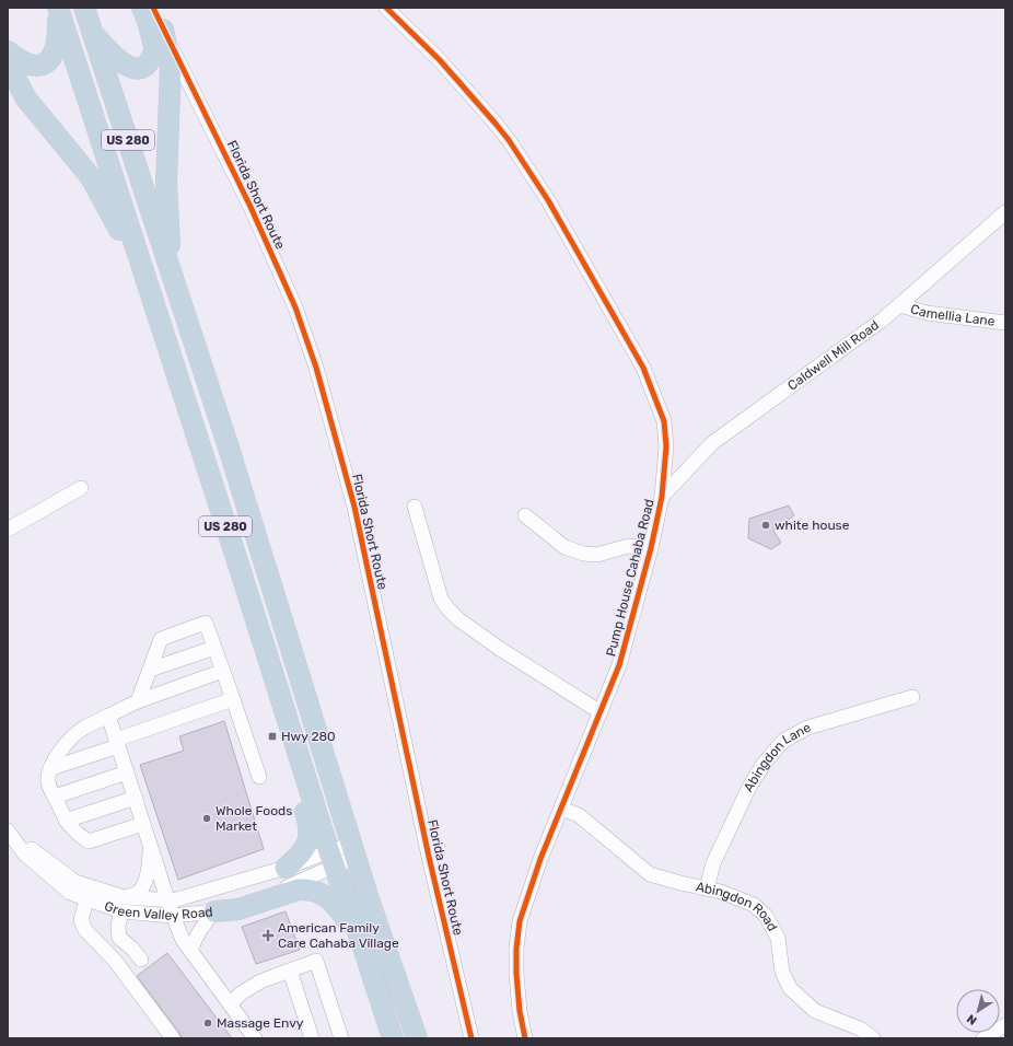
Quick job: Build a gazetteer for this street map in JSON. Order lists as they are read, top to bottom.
{
  "streets": {
    "highway": ["US 280"],
    "street": [
      "Florida Short Route",
      "Camellia Lane",
      "Caldwell Mill Road",
      "Pump House Cahaba Road",
      "Abingdon Lane",
      "Green Valley Road",
      "Abingdon Road"
    ]
  },
  "crossings": [
    ["US 280", "Green Valley Road"],
    ["Camellia Lane", "Caldwell Mill Road"],
    ["Caldwell Mill Road", "Pump House Cahaba Road"],
    ["Pump House Cahaba Road", "Abingdon Road"],
    ["Abingdon Lane", "Abingdon Road"]
  ],
  "places": {
    "other": ["white house", "Whole Foods Market", "Massage Envy"],
    "transit": ["Hwy 280"],
    "health": ["American Family Care Cahaba Village"]
  },
  "north": "bottom left"
}
